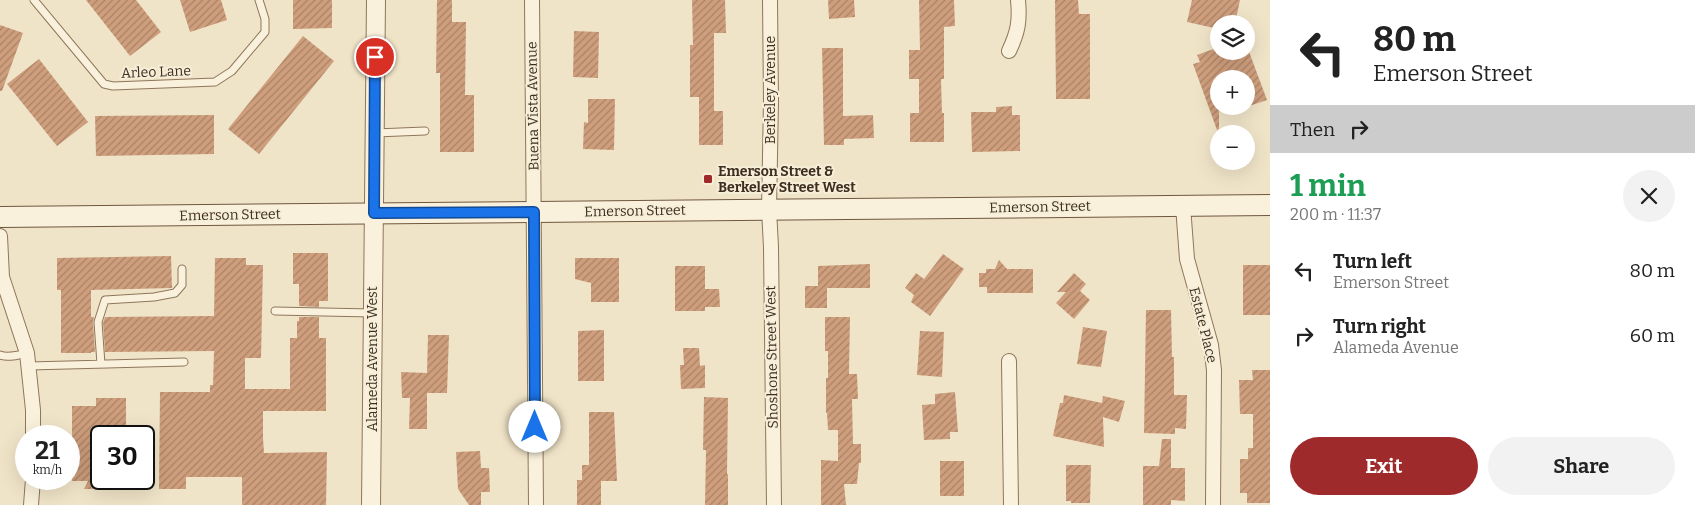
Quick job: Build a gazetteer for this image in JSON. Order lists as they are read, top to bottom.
{
  "streets": {
    "main road": ["Emerson Street"],
    "street": [
      "Berkeley Avenue",
      "Buena Vista Avenue",
      "Estate Place",
      "Shoshone Street West",
      "Alameda Avenue West"
    ],
    "lane": ["Arleo Lane"]
  },
  "crossings": [
    ["Berkeley Avenue", "Emerson Street"],
    ["Berkeley Avenue", "Shoshone Street West"],
    ["Buena Vista Avenue", "Emerson Street"],
    ["Emerson Street", "Estate Place"],
    ["Emerson Street", "Shoshone Street West"],
    ["Emerson Street", "Alameda Avenue West"]
  ],
  "places": {
    "transit": ["Emerson Street & Berkeley Street West"]
  },
  "page": {
    "turn": ["80 m", "Emerson Street"],
    "map_buttons": ["+", "−"],
    "then": "Then",
    "heading": ["1 min", "200 m · 11:37"],
    "list": [
      {
        "name": "Turn left",
        "note": "Emerson Street",
        "value": "80 m"
      },
      {
        "name": "Turn right",
        "note": "Alameda Avenue",
        "value": "60 m"
      }
    ],
    "speed": "21 km/h",
    "limit": "30",
    "buttons": ["Exit", "Share"]
  }
}
